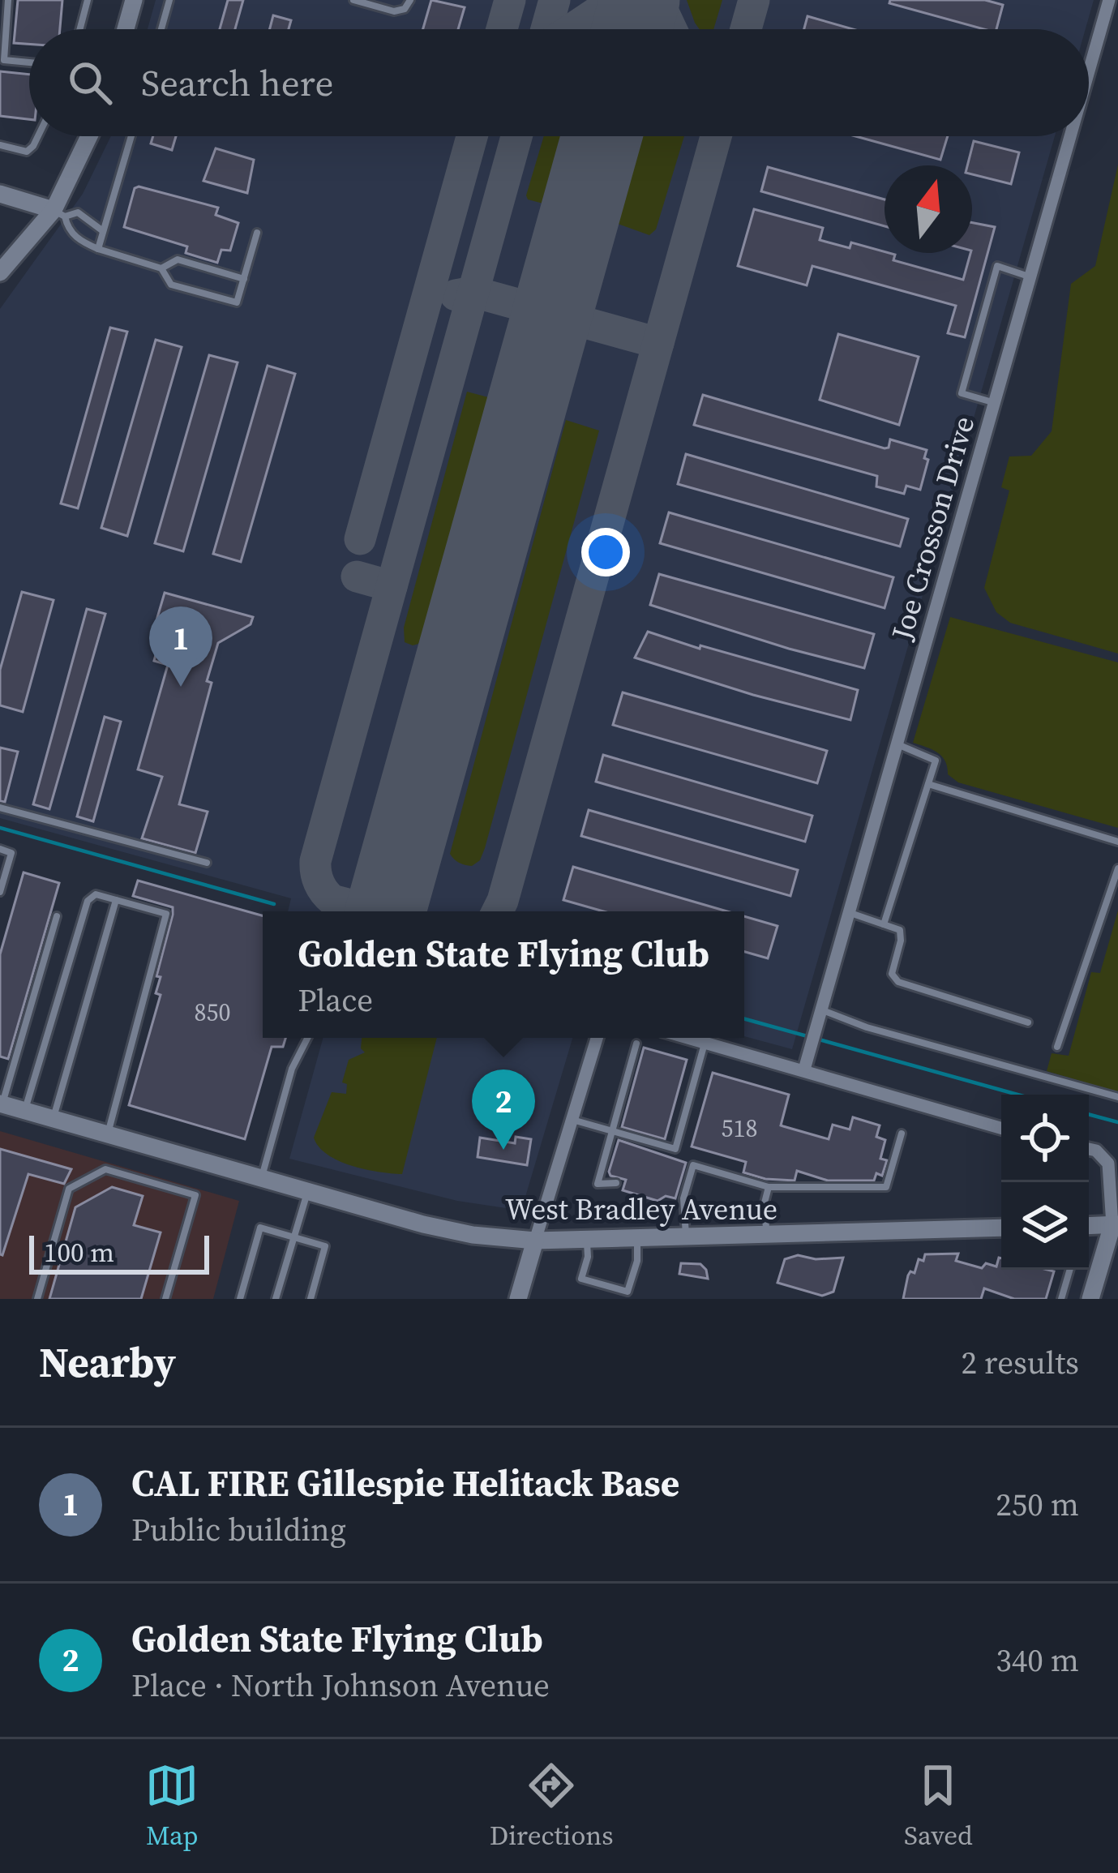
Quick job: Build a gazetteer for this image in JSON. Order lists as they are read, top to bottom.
{
  "streets": {
    "main road": ["West Bradley Avenue"],
    "street": ["Joe Crosson Drive"]
  },
  "house_numbers": ["850", "518"],
  "scale_bar": "100 m",
  "north": "top",
  "page": {
    "search": "Search here",
    "pins": ["1", "2"],
    "popup": ["Golden State Flying Club", "Place"],
    "scale": "100 m",
    "heading": ["Nearby", "2 results"],
    "list": [
      {
        "mark": "1",
        "name": "CAL FIRE Gillespie Helitack Base",
        "note": "Public building",
        "value": "250 m"
      },
      {
        "mark": "2",
        "name": "Golden State Flying Club",
        "note": "Place · North Johnson Avenue",
        "value": "340 m"
      }
    ],
    "nav": ["Map", "Directions", "Saved"]
  }
}
